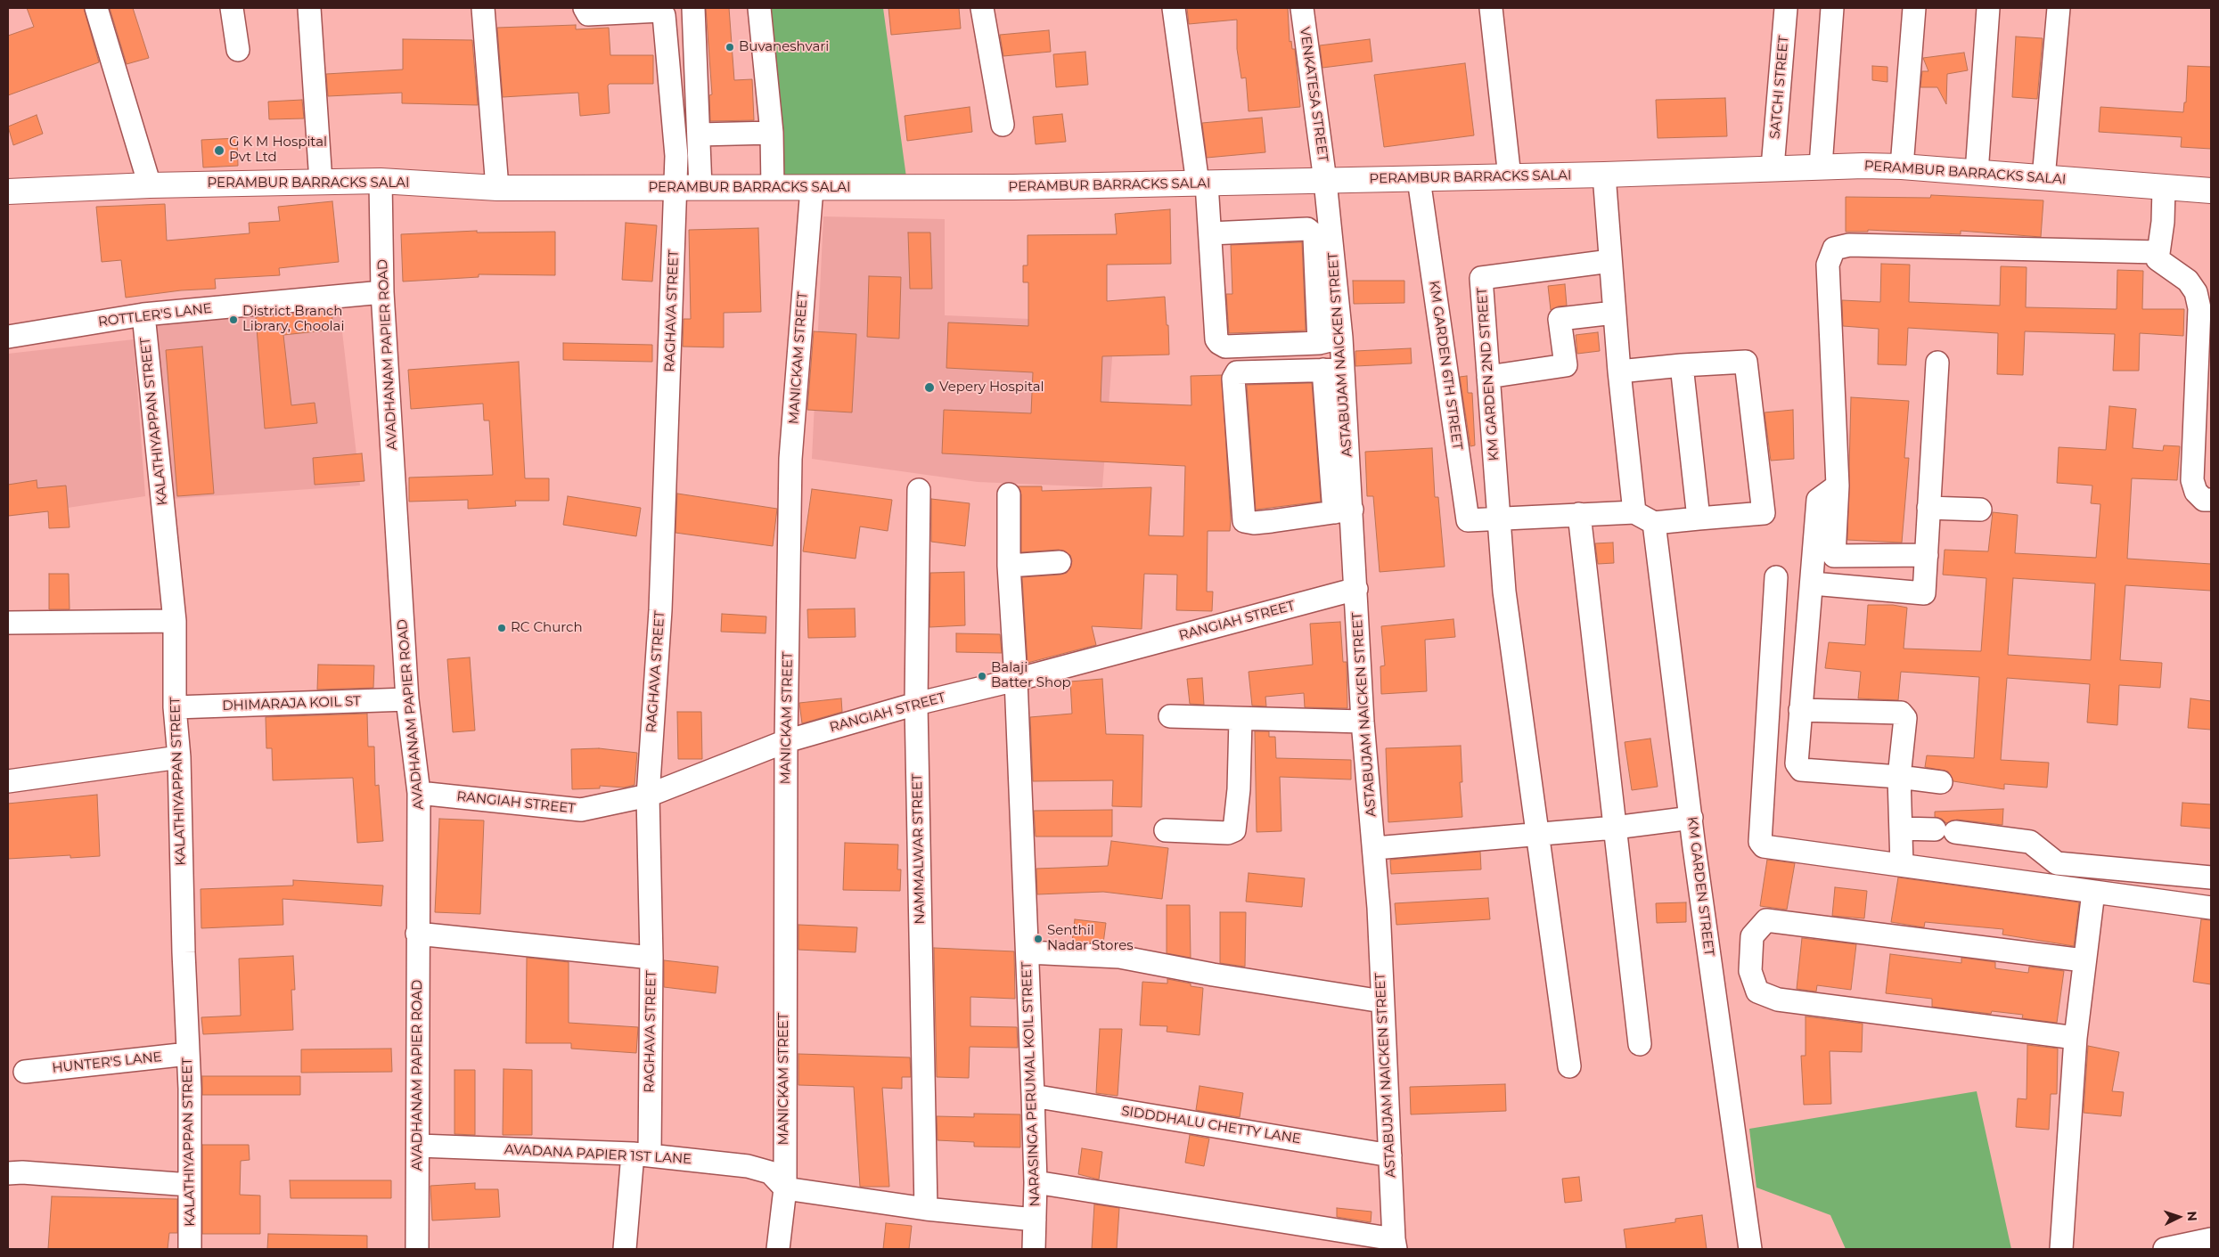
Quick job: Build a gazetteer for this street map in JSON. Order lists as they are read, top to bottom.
{
  "streets": {
    "main road": ["PERAMBUR BARRACKS SALAI"],
    "street": [
      "SATCHI STREET",
      "VENKATESA STREET",
      "RAGHAVA STREET",
      "ROTTLER'S LANE",
      "AVADHANAM PAPIER ROAD",
      "ASTABUJAM NAICKEN STREET",
      "MANICKAM STREET",
      "KM GARDEN 6TH STREET",
      "KM GARDEN 2ND STREET",
      "KALATHIYAPPAN STREET",
      "RANGIAH STREET",
      "DHIMARAJA KOIL ST",
      "NAMMALWAR STREET",
      "KM GARDEN STREET",
      "HUNTER'S LANE",
      "NARASINGA PERUMAL KOIL STREET",
      "SIDDDHALU CHETTY LANE",
      "AVADANA PAPIER 1ST LANE"
    ]
  },
  "crossings": [
    ["SATCHI STREET", "PERAMBUR BARRACKS SALAI"],
    ["VENKATESA STREET", "PERAMBUR BARRACKS SALAI"],
    ["VENKATESA STREET", "ASTABUJAM NAICKEN STREET"],
    ["PERAMBUR BARRACKS SALAI", "RAGHAVA STREET"],
    ["PERAMBUR BARRACKS SALAI", "AVADHANAM PAPIER ROAD"],
    ["PERAMBUR BARRACKS SALAI", "ASTABUJAM NAICKEN STREET"],
    ["PERAMBUR BARRACKS SALAI", "MANICKAM STREET"],
    ["PERAMBUR BARRACKS SALAI", "KM GARDEN 6TH STREET"],
    ["RAGHAVA STREET", "RANGIAH STREET"],
    ["RAGHAVA STREET", "AVADANA PAPIER 1ST LANE"],
    ["ROTTLER'S LANE", "AVADHANAM PAPIER ROAD"],
    ["ROTTLER'S LANE", "KALATHIYAPPAN STREET"],
    ["AVADHANAM PAPIER ROAD", "RANGIAH STREET"],
    ["AVADHANAM PAPIER ROAD", "DHIMARAJA KOIL ST"],
    ["AVADHANAM PAPIER ROAD", "AVADANA PAPIER 1ST LANE"],
    ["ASTABUJAM NAICKEN STREET", "RANGIAH STREET"],
    ["ASTABUJAM NAICKEN STREET", "SIDDDHALU CHETTY LANE"],
    ["MANICKAM STREET", "RANGIAH STREET"],
    ["MANICKAM STREET", "AVADANA PAPIER 1ST LANE"],
    ["KM GARDEN 6TH STREET", "KM GARDEN 2ND STREET"],
    ["KALATHIYAPPAN STREET", "DHIMARAJA KOIL ST"],
    ["KALATHIYAPPAN STREET", "HUNTER'S LANE"],
    ["RANGIAH STREET", "NAMMALWAR STREET"],
    ["RANGIAH STREET", "NARASINGA PERUMAL KOIL STREET"],
    ["NARASINGA PERUMAL KOIL STREET", "SIDDDHALU CHETTY LANE"]
  ],
  "places": [
    "Buvaneshvari",
    "G K M Hospital Pvt Ltd",
    "District Branch Library, Choolai",
    "Vepery Hospital",
    "RC Church",
    "Balaji Batter Shop",
    "Senthil Nadar Stores"
  ],
  "north": "right"
}
